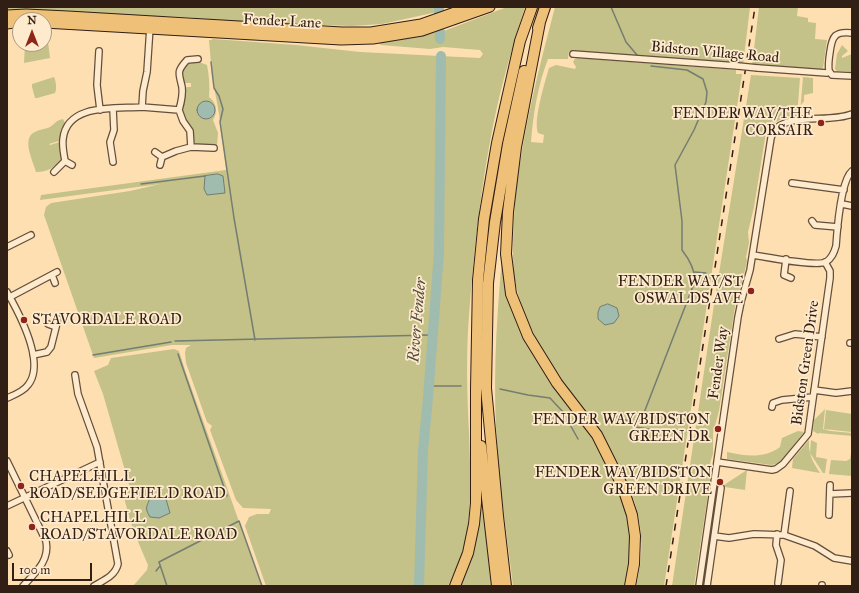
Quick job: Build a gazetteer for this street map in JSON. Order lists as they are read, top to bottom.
{
  "streets": {
    "main road": ["Fender Lane"],
    "street": ["Bidston Village Road", "Fender Way", "Bidston Green Drive"]
  },
  "crossings": [
    ["Fender Way", "Bidston Green Drive"]
  ],
  "water": ["River Fender"],
  "places": [
    "FENDER WAY/THE CORSAIR",
    "FENDER WAY/ST OSWALDS AVE",
    "STAVORDALE ROAD",
    "FENDER WAY/BIDSTON GREEN DR",
    "FENDER WAY/BIDSTON GREEN DRIVE",
    "CHAPELHILL ROAD/SEDGEFIELD ROAD",
    "CHAPELHILL ROAD/STAVORDALE ROAD"
  ],
  "scale_bar": "100 m",
  "north": "top"
}
